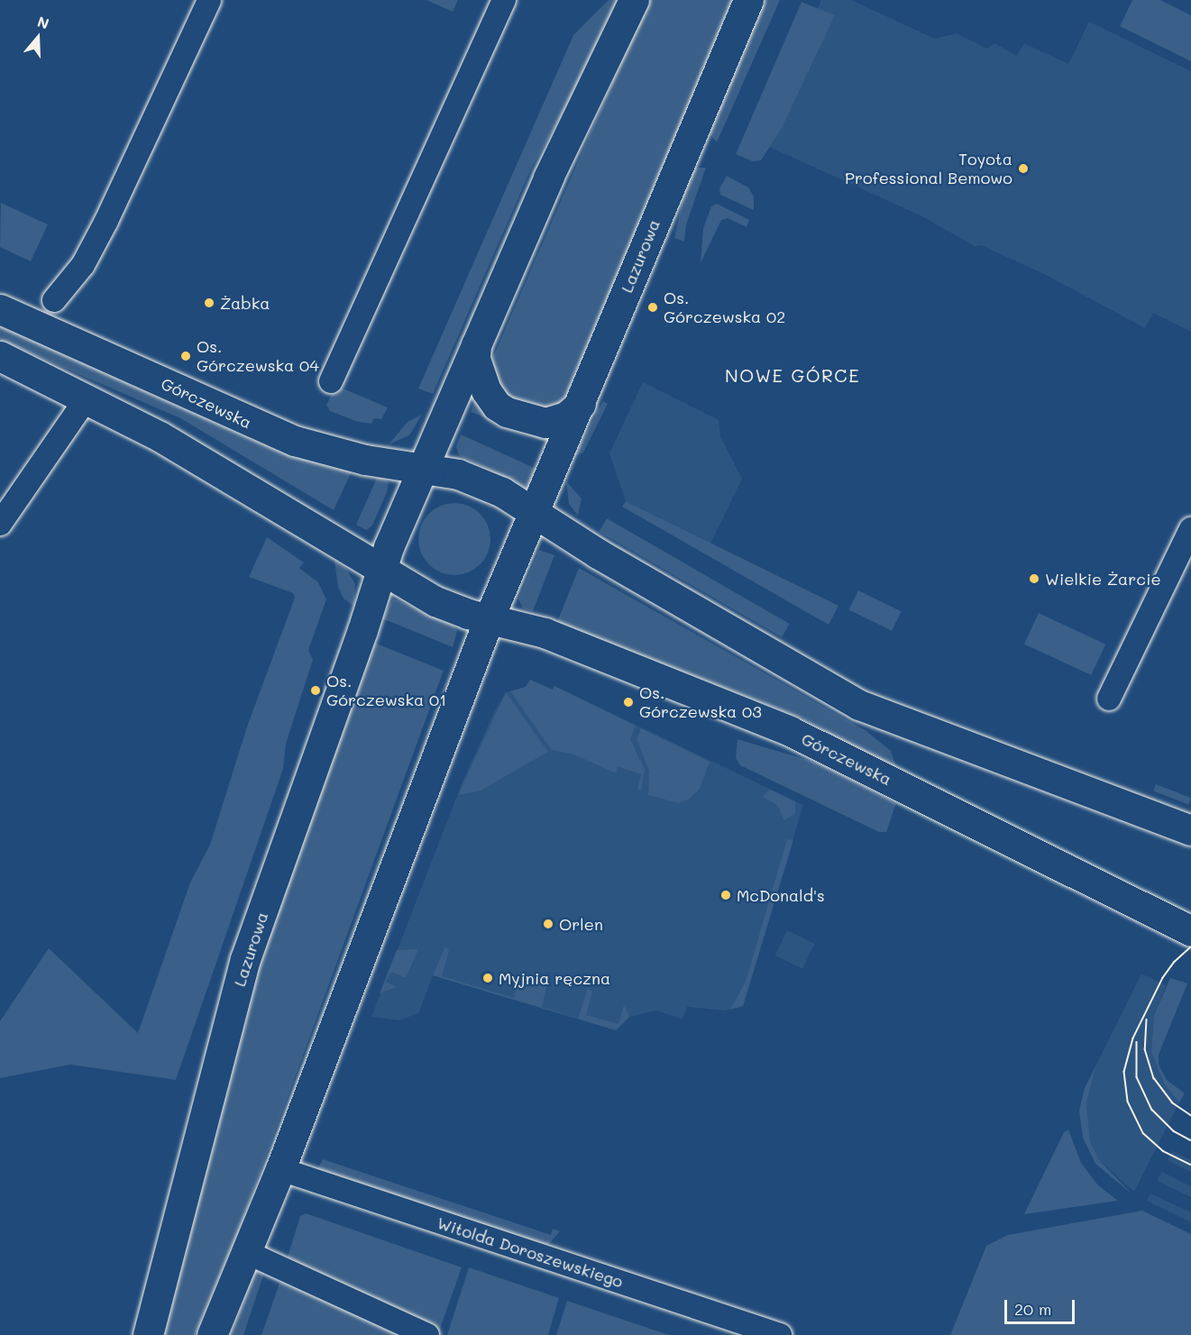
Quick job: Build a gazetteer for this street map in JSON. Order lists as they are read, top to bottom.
{
  "streets": {
    "main road": ["Lazurowa", "Górczewska"],
    "street": ["Witolda Doroszewskiego"]
  },
  "crossings": [
    ["Lazurowa", "Górczewska"]
  ],
  "districts": ["NOWE GÓRCE"],
  "places": [
    "Toyota Professional Bemowo",
    "Żabka",
    "Os. Górczewska 02",
    "Os. Górczewska 04",
    "Wielkie Żarcie",
    "Os. Górczewska 01",
    "Os. Górczewska 03",
    "McDonald's",
    "Orlen",
    "Myjnia ręczna"
  ],
  "scale_bar": "20 m",
  "north": "top"
}
